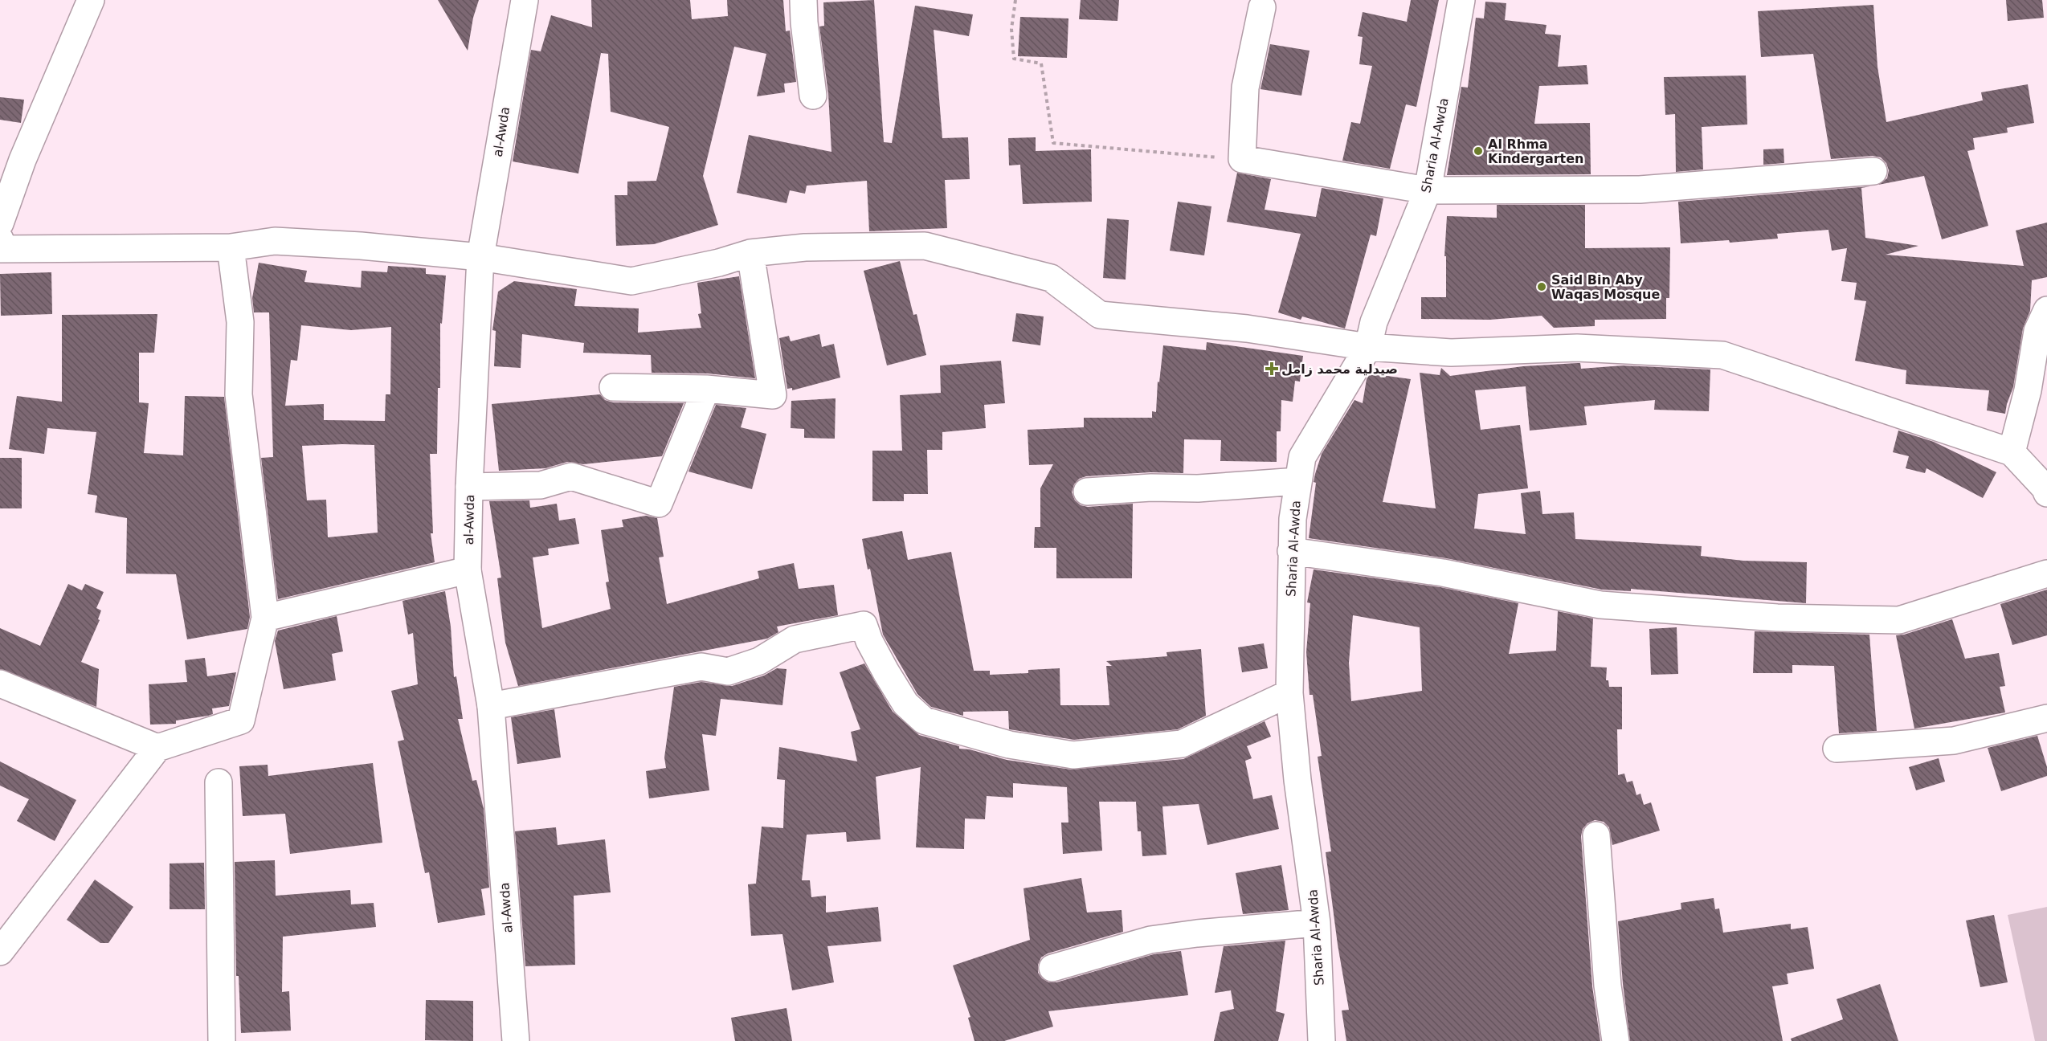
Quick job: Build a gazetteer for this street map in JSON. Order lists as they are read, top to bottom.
{
  "streets": {
    "street": ["al-Awda", "Sharia Al-Awda"]
  },
  "places": {
    "other": ["Al Rhma Kindergarten", "Said Bin Aby Waqas Mosque"],
    "health": ["صيدلية محمد زامل"]
  }
}
